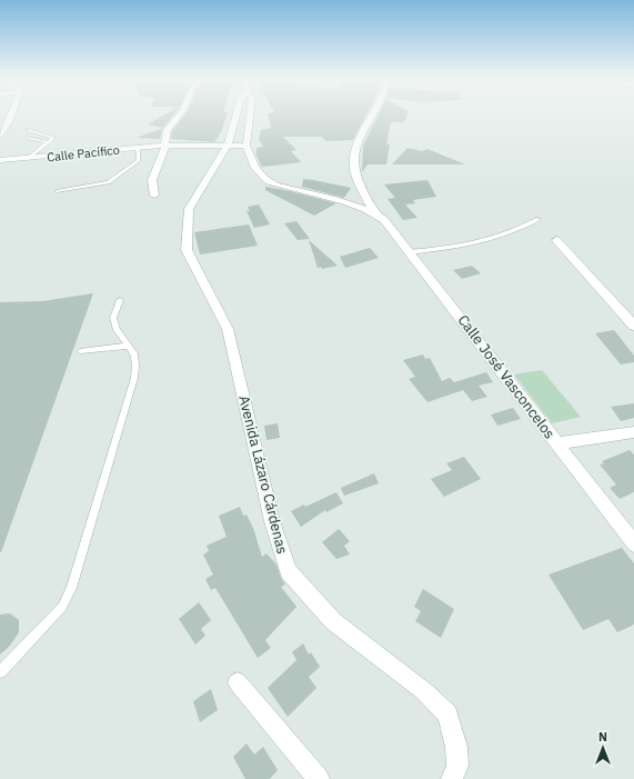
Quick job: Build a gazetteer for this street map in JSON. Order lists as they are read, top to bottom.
{
  "streets": {
    "street": ["Calle Pacífico", "Calle José Vasconcelos", "Avenida Lázaro Cárdenas"]
  },
  "crossings": [
    ["Calle Pacífico", "Avenida Lázaro Cárdenas"]
  ],
  "north": "top"
}
